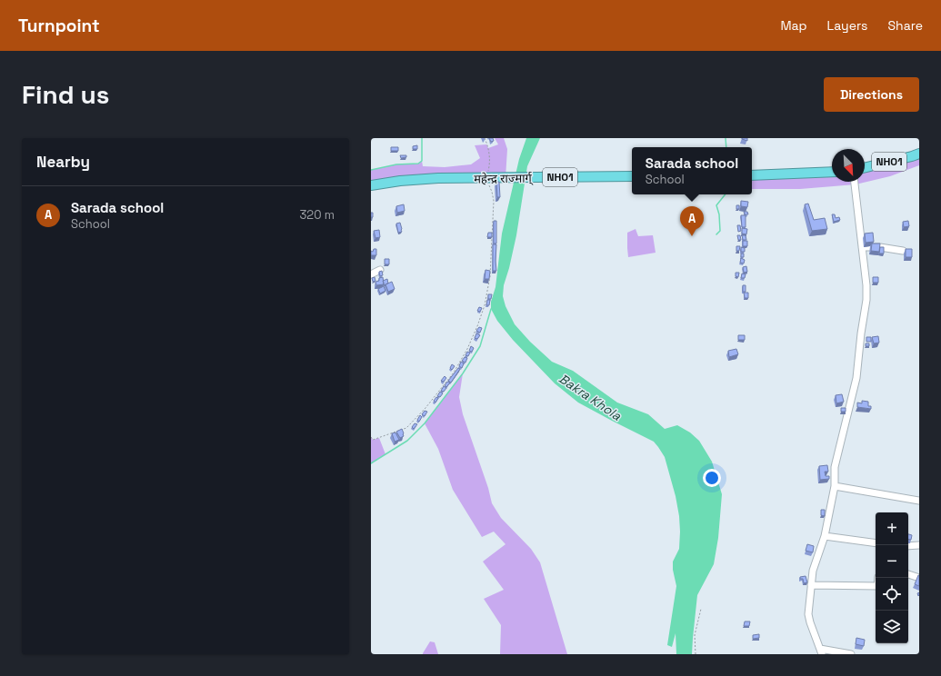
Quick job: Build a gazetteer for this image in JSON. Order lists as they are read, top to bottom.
{
  "streets": {
    "highway": ["NH01", "महेन्द्र राज्मार्ग्"]
  },
  "water": ["Bakra Khola"],
  "north": "bottom right",
  "page": {
    "header": "Turnpoint",
    "nav": ["Map", "Layers", "Share"],
    "buttons": "Directions",
    "title": "Find us",
    "heading": "Nearby",
    "popup": ["Sarada school", "School"],
    "list": [
      {
        "mark": "A",
        "name": "Sarada school",
        "note": "School",
        "value": "320 m"
      }
    ],
    "pins": "A",
    "map_buttons": ["+", "−"]
  }
}
